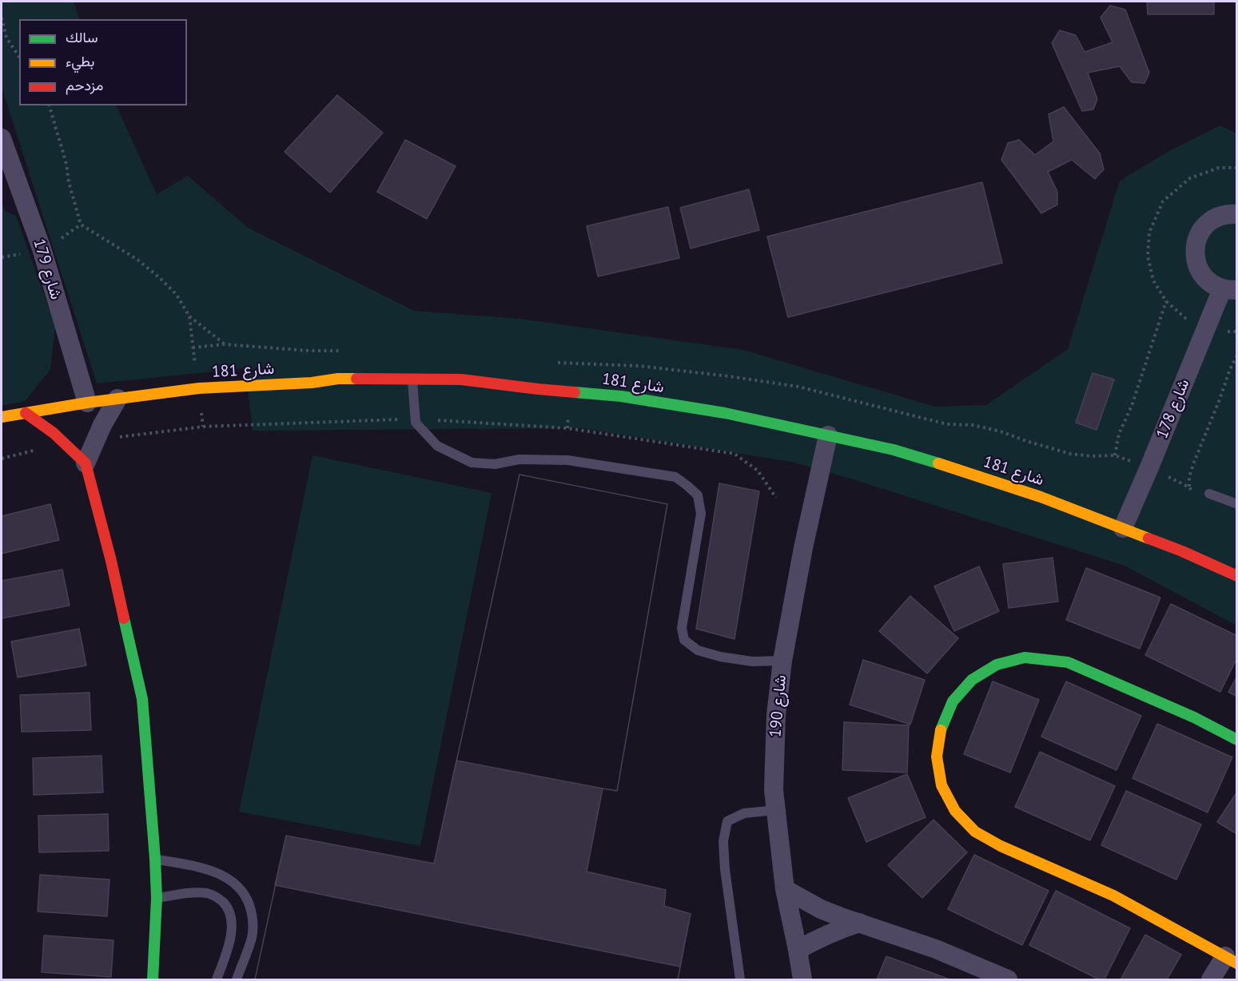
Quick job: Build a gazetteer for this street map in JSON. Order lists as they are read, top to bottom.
{
  "streets": {
    "street": [
      "شارع 179",
      "شارع 181",
      "شارع 178",
      "شارع 190"
    ]
  },
  "crossings": [
    ["شارع 179", "شارع 181"],
    ["شارع 181", "شارع 178"],
    ["شارع 181", "شارع 190"]
  ],
  "legend": ["سالك", "بطيء", "مزدحم"]
}
